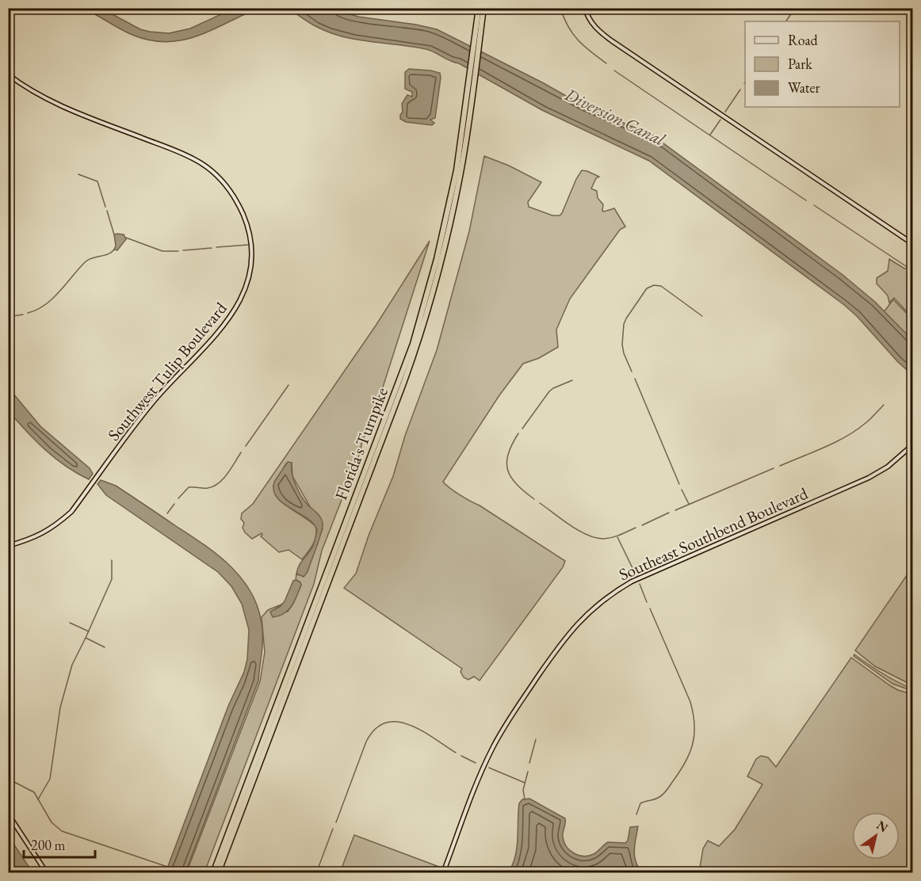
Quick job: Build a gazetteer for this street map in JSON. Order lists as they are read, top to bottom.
{
  "streets": {
    "highway": ["Florida's Turnpike"],
    "street": ["Southwest Tulip Boulevard", "Southeast Southbend Boulevard"]
  },
  "water": ["Diversion Canal"],
  "legend": ["Road", "Park", "Water"],
  "scale_bar": "200 m",
  "north": "top right"
}
